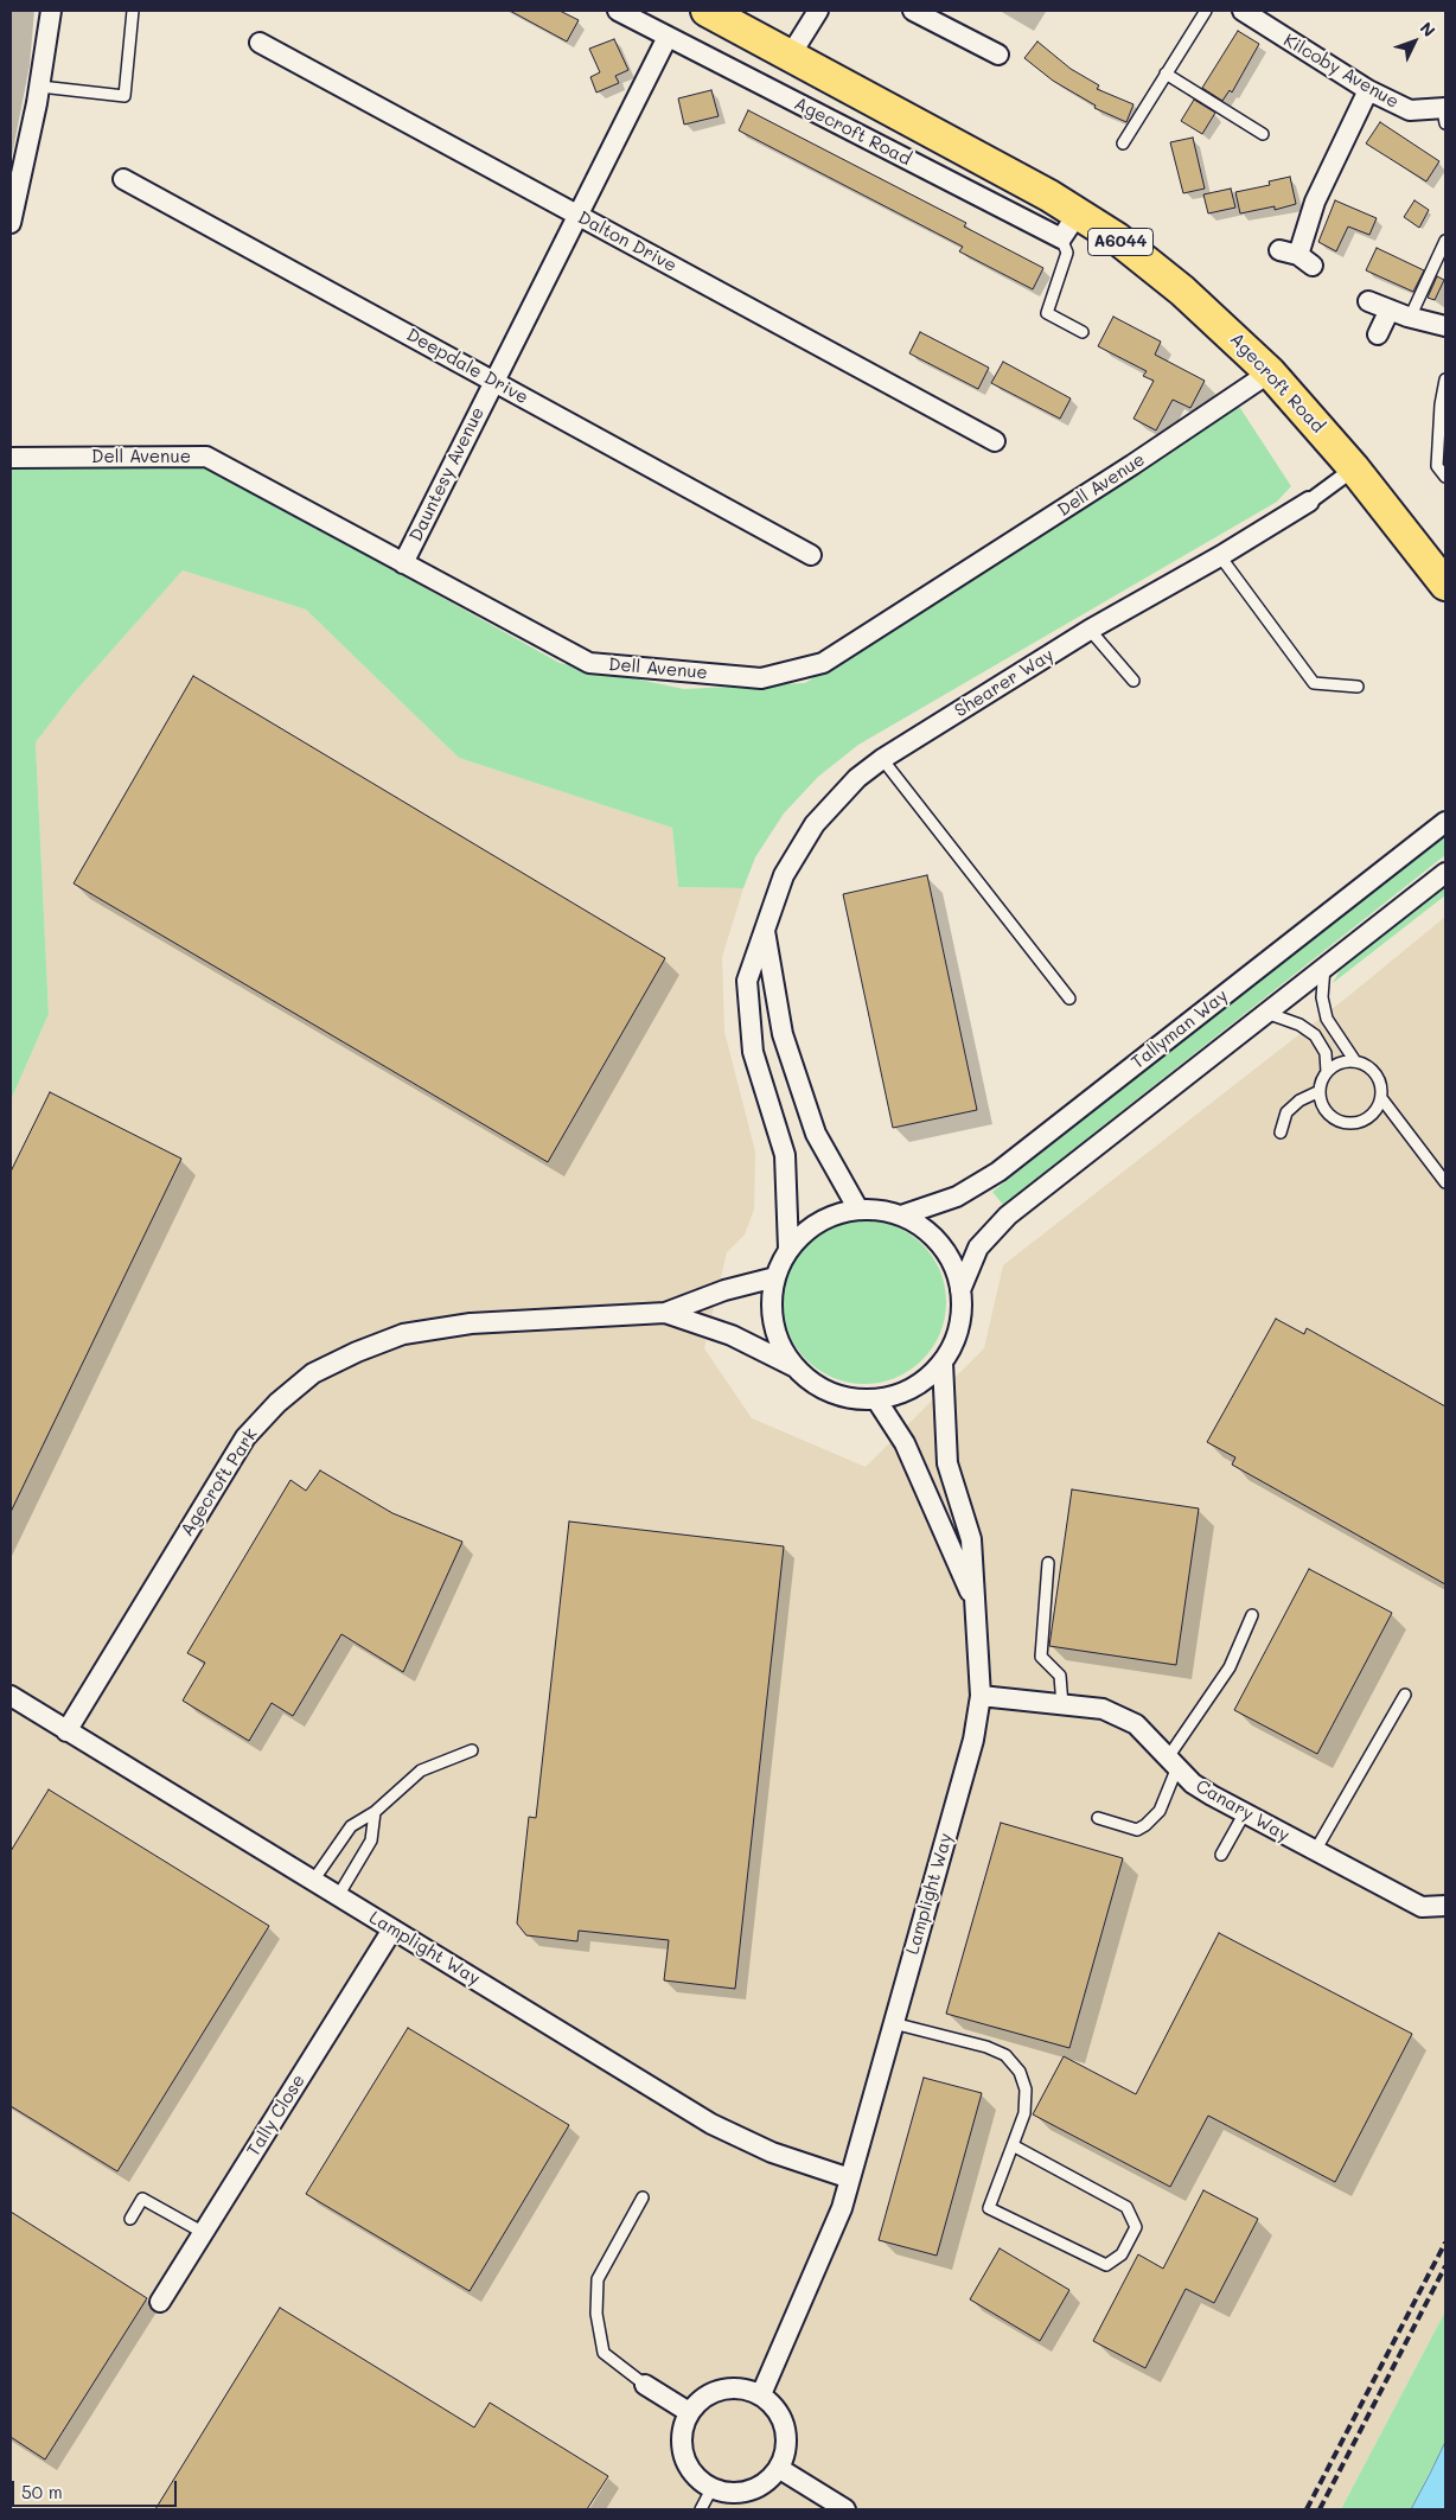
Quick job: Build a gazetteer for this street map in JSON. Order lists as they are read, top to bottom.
{
  "streets": {
    "main road": ["Agecroft Road", "A6044"],
    "street": [
      "Kilcoby Avenue",
      "Dalton Drive",
      "Deepdale Drive",
      "Dell Avenue",
      "Dauntesy Avenue",
      "Shearer Way",
      "Tallyman Way",
      "Agecroft Park",
      "Canary Way",
      "Lamplight Way",
      "Tally Close"
    ]
  },
  "crossings": [
    ["Agecroft Road", "Dell Avenue"],
    ["Agecroft Road", "Dauntesy Avenue"],
    ["Dalton Drive", "Dauntesy Avenue"],
    ["Deepdale Drive", "Dauntesy Avenue"],
    ["Dell Avenue", "Dauntesy Avenue"],
    ["Shearer Way", "Tallyman Way"],
    ["Shearer Way", "Lamplight Way"],
    ["Tallyman Way", "Lamplight Way"],
    ["Agecroft Park", "Lamplight Way"],
    ["Canary Way", "Lamplight Way"],
    ["Lamplight Way", "Tally Close"]
  ],
  "scale_bar": "50 m",
  "north": "top right"
}
